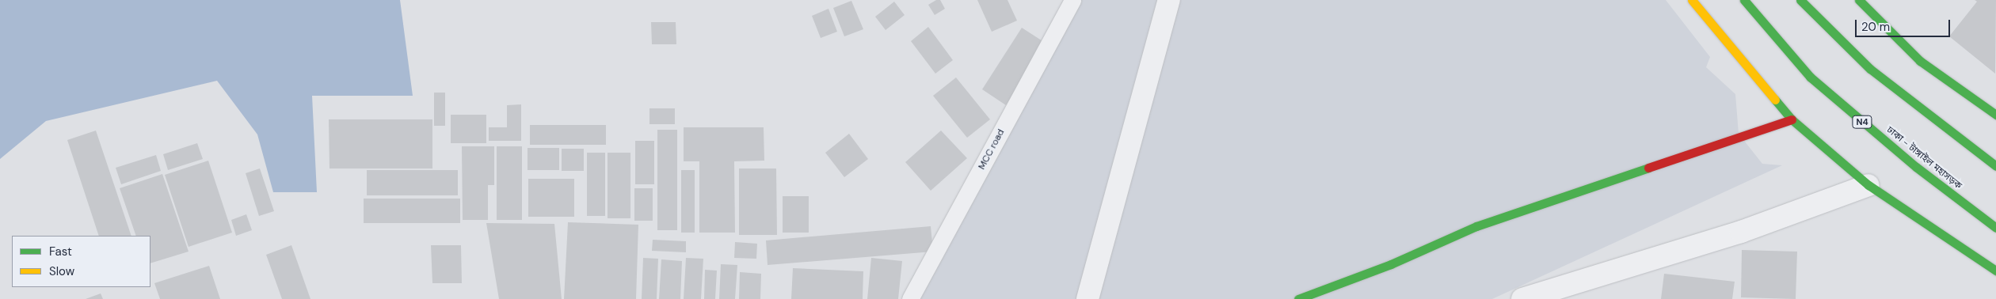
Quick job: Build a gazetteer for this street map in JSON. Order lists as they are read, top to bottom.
{
  "streets": {
    "main road": ["N4", "ঢাকা - টাঙ্গাইল মহাসড়ক"],
    "lane": ["MCC road"]
  },
  "legend": ["Fast", "Slow"],
  "scale_bar": "20 m"
}
